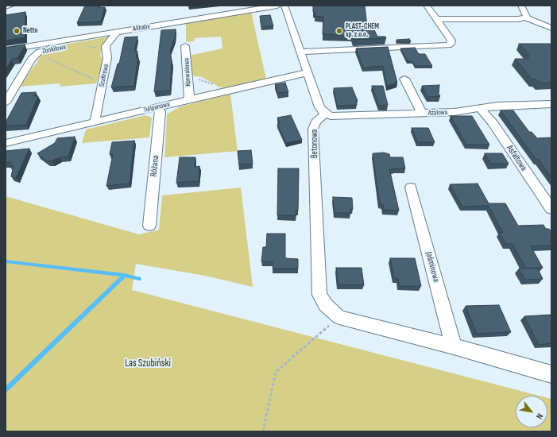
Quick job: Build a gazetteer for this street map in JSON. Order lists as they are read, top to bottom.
{
  "streets": {
    "street": [
      "Alibaby",
      "Żonkilowa",
      "Konwaliowa",
      "Szafirowa",
      "Tulipanowa",
      "Azalowa",
      "Betonowa",
      "Asfaltowa",
      "Różana",
      "Jaśminowa"
    ]
  },
  "crossings": [
    ["Alibaby", "Żonkilowa"],
    ["Alibaby", "Szafirowa"],
    ["Żonkilowa", "Szafirowa"],
    ["Konwaliowa", "Tulipanowa"],
    ["Szafirowa", "Tulipanowa"],
    ["Tulipanowa", "Różana"],
    ["Azalowa", "Betonowa"],
    ["Azalowa", "Asfaltowa"]
  ],
  "parks": ["Las Szubiński"],
  "places": ["Netto", "PLAST-CHEM sp. z.o.o."],
  "north": "bottom right"
}
